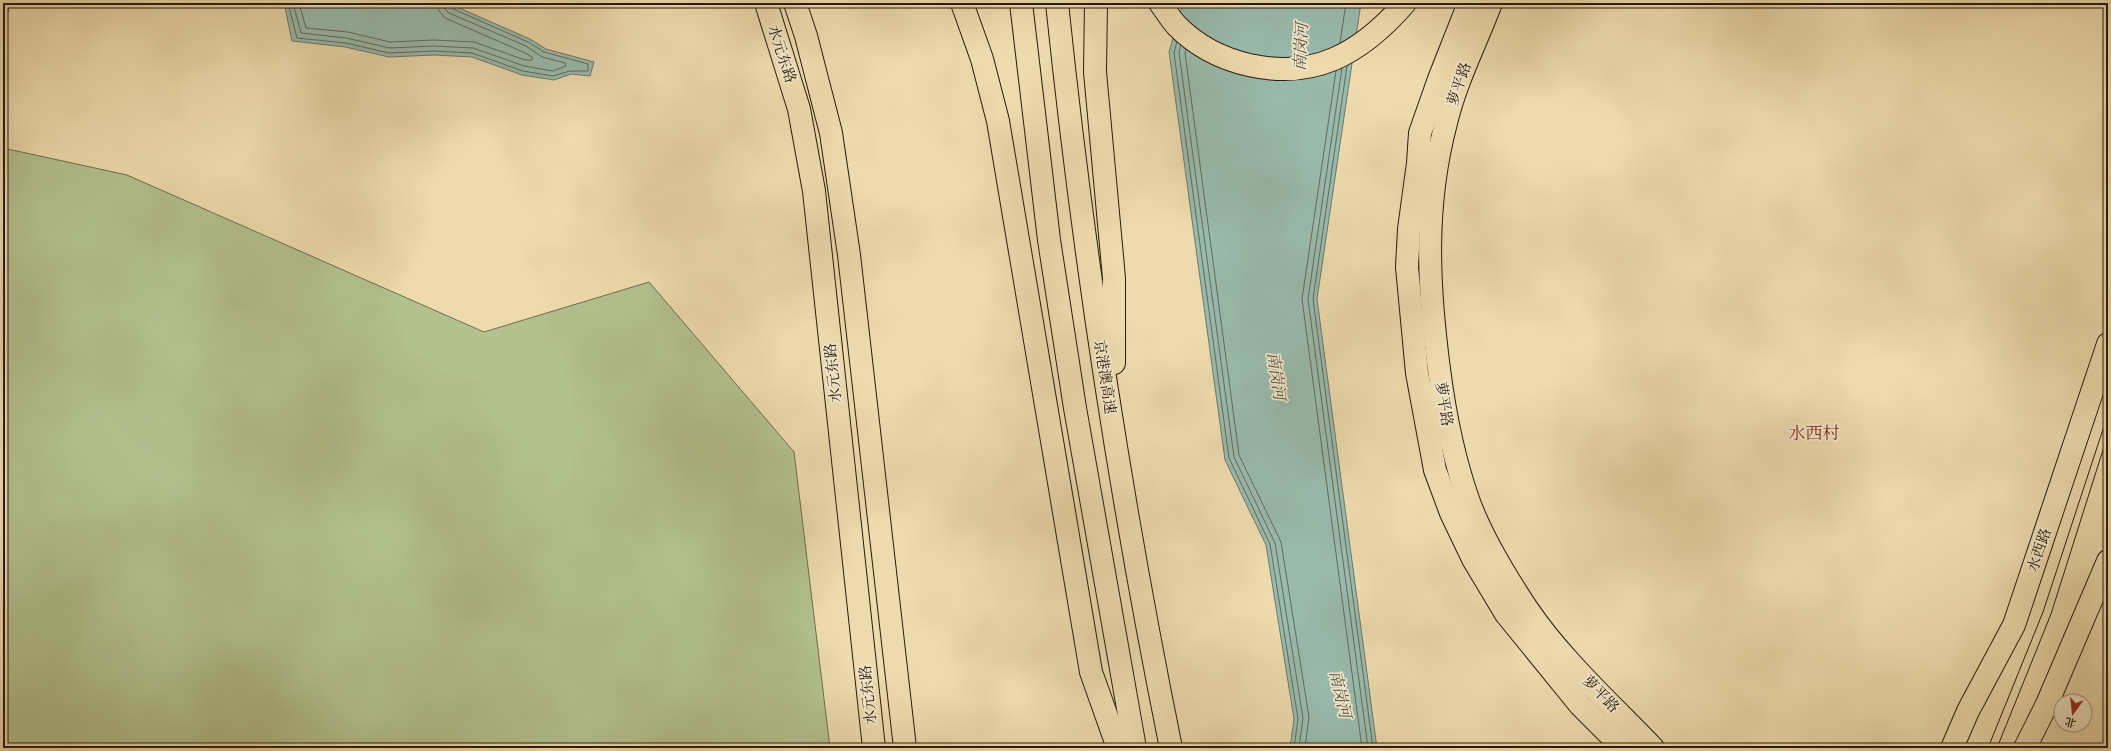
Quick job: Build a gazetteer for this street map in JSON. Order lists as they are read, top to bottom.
{
  "streets": {
    "main road": [
      "水元东路",
      "萝平路",
      "京港澳高速",
      "水西路"
    ]
  },
  "districts": ["水西村"],
  "water": ["南岗河"],
  "north": "bottom"
}
